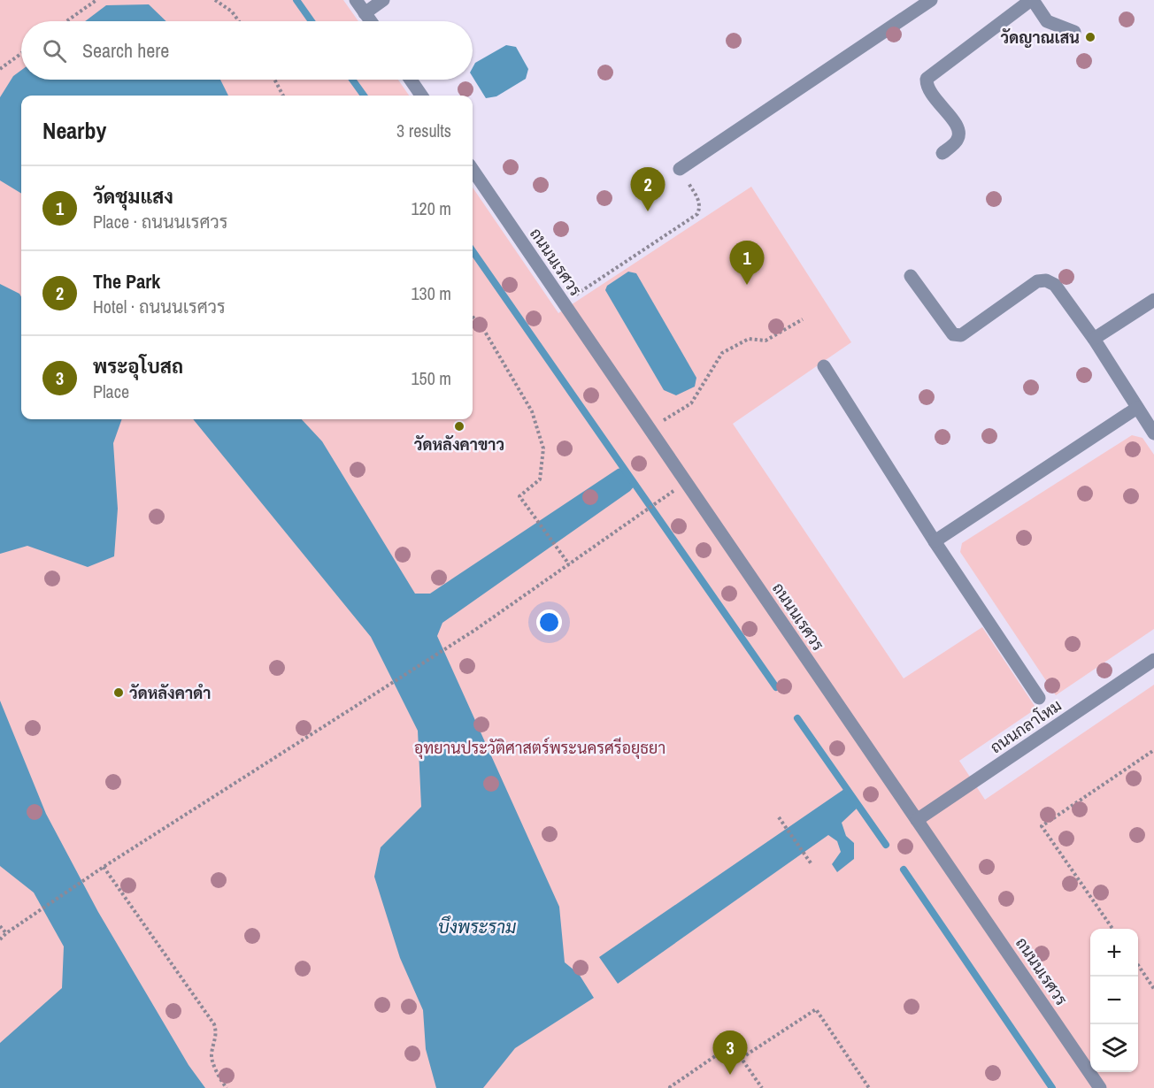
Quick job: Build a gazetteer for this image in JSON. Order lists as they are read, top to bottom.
{
  "streets": {
    "street": ["ถนนนเรศวร", "ถนนกลาโหม"]
  },
  "crossings": [
    ["ถนนนเรศวร", "ถนนกลาโหม"]
  ],
  "water": ["บึงพระราม"],
  "parks": ["อุทยานประวัติศาสตร์พระนครศรีอยุธยา"],
  "places": ["วัดญาณเสน", "วัดหลังคาขาว", "วัดหลังคาดำ"],
  "page": {
    "search": "Search here",
    "heading": ["Nearby", "3 results"],
    "list": [
      {
        "mark": "1",
        "name": "วัดชุมแสง",
        "note": "Place · ถนนนเรศวร",
        "value": "120 m"
      },
      {
        "mark": "2",
        "name": "The Park",
        "note": "Hotel · ถนนนเรศวร",
        "value": "130 m"
      },
      {
        "mark": "3",
        "name": "พระอุโบสถ",
        "note": "Place",
        "value": "150 m"
      }
    ],
    "pins": ["2", "1", "3"],
    "map_buttons": ["+", "−"]
  }
}
